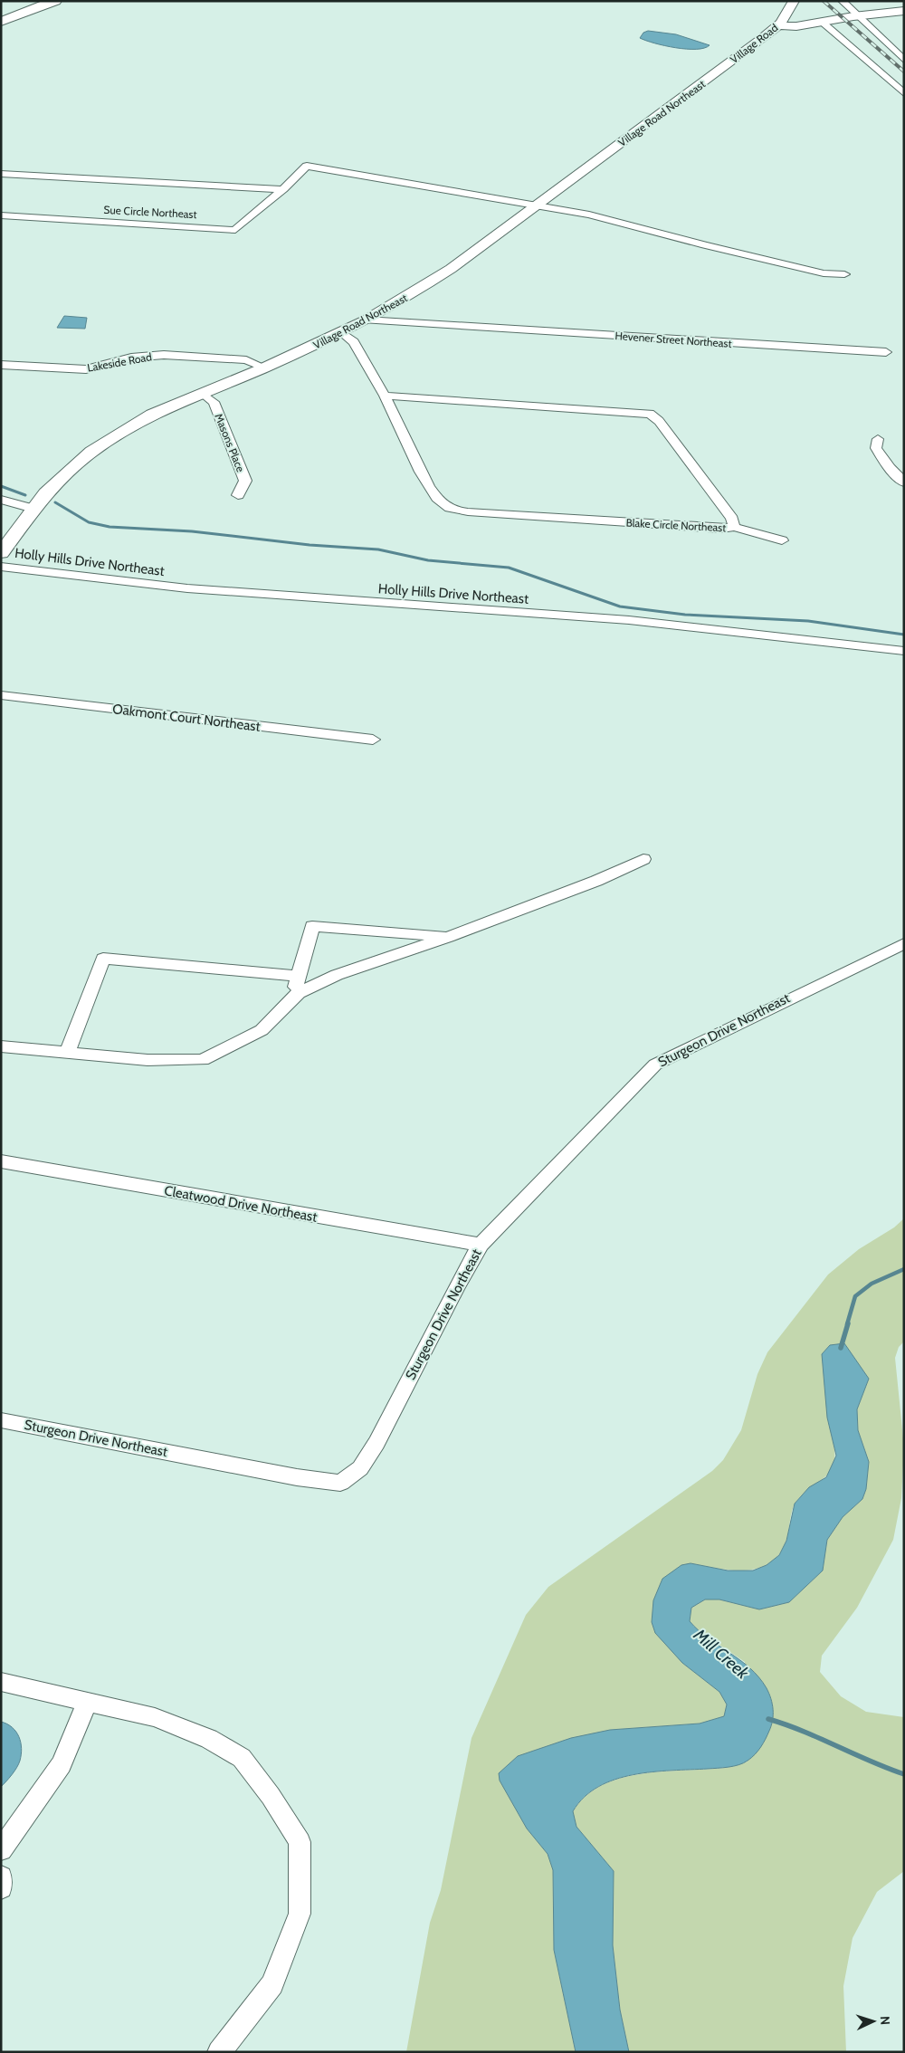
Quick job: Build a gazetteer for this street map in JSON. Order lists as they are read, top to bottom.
{
  "streets": {
    "main road": ["Village Road", "Village Road Northeast"],
    "street": [
      "Sue Circle Northeast",
      "Hevener Street Northeast",
      "Lakeside Road",
      "Masons Place",
      "Blake Circle Northeast",
      "Holly Hills Drive Northeast",
      "Oakmont Court Northeast",
      "Sturgeon Drive Northeast",
      "Cleatwood Drive Northeast"
    ]
  },
  "crossings": [
    ["Village Road", "Village Road Northeast"],
    ["Village Road Northeast", "Sue Circle Northeast"],
    ["Village Road Northeast", "Hevener Street Northeast"],
    ["Village Road Northeast", "Lakeside Road"],
    ["Village Road Northeast", "Masons Place"],
    ["Village Road Northeast", "Blake Circle Northeast"],
    ["Sturgeon Drive Northeast", "Cleatwood Drive Northeast"]
  ],
  "water": ["Mill Creek"],
  "north": "right"
}
